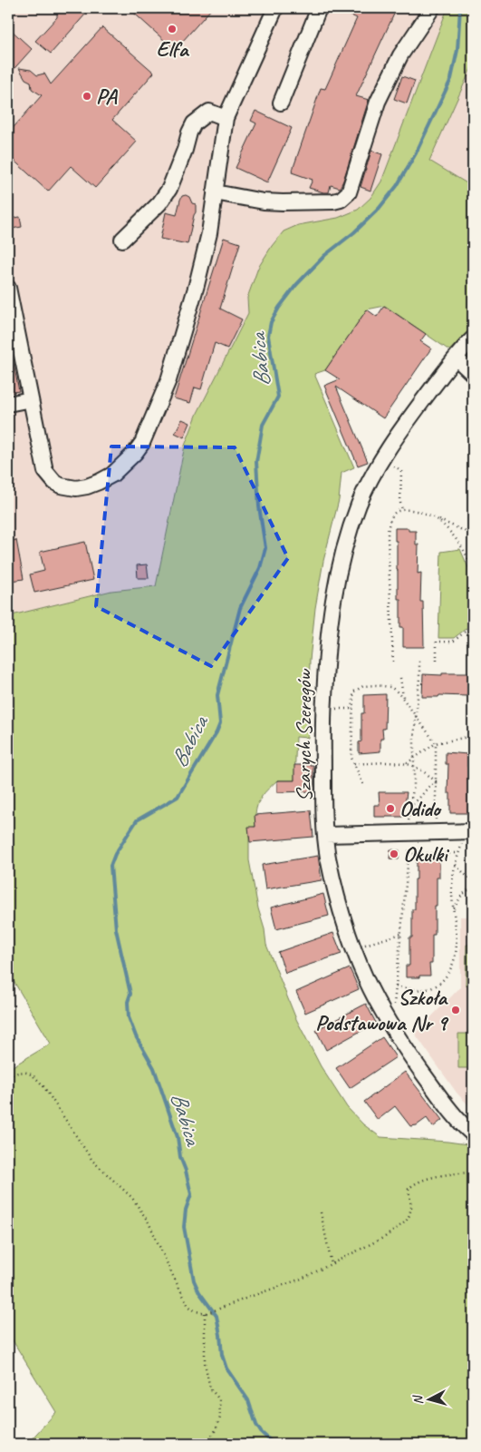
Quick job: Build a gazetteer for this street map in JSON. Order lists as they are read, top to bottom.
{
  "streets": {
    "street": ["Szarych Szeregów"]
  },
  "water": ["Babica"],
  "places": [
    "Elfa",
    "PA",
    "Odido",
    "Okulki",
    "Szkoła Podstawowa Nr 9"
  ],
  "north": "left"
}
